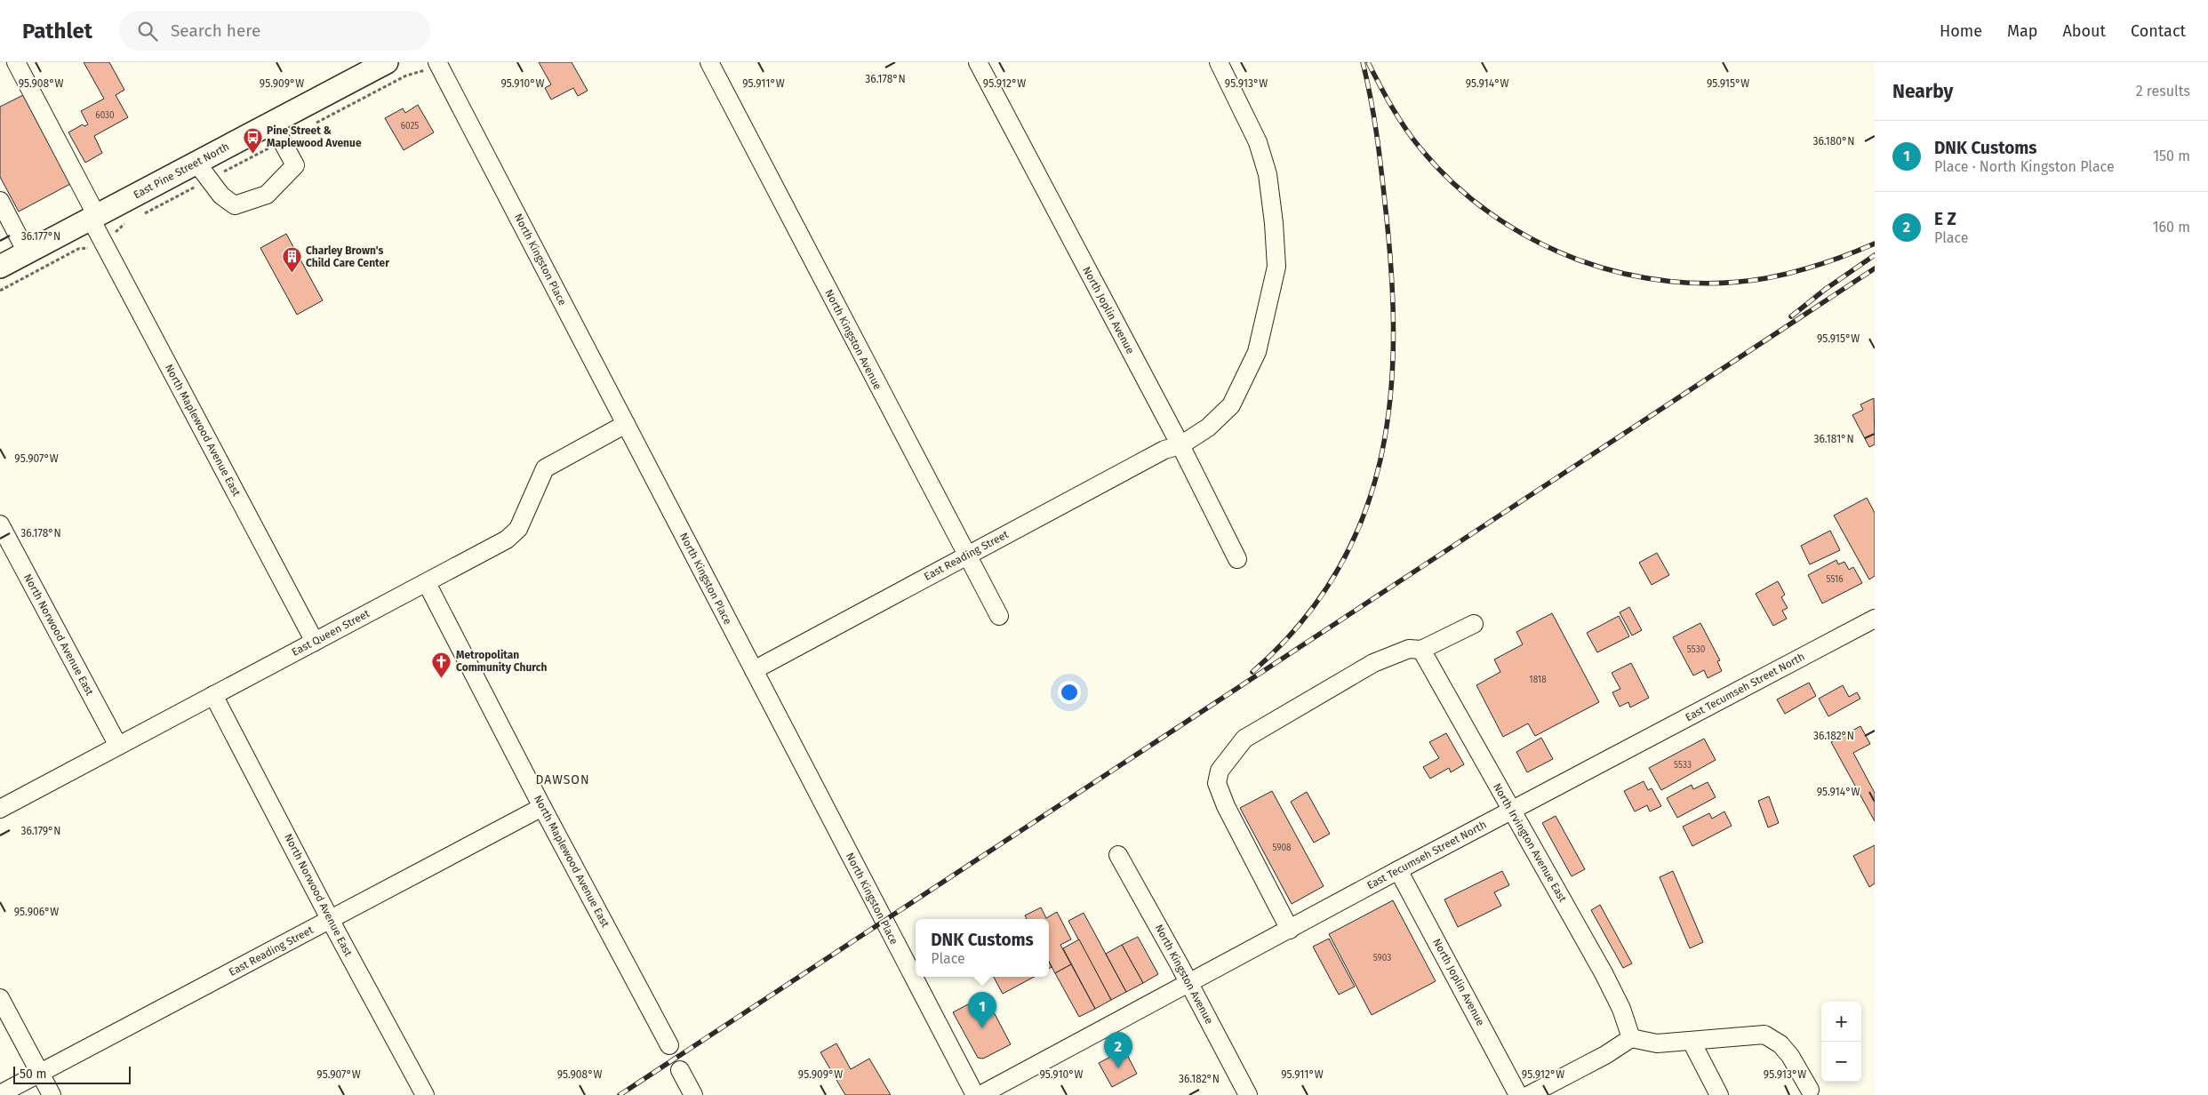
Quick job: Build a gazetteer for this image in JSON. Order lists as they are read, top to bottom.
{
  "streets": {
    "main road": ["East Pine Street North"],
    "street": [
      "North Kingston Place",
      "North Joplin Avenue",
      "North Kingston Avenue",
      "North Maplewood Avenue East",
      "East Reading Street",
      "East Queen Street",
      "North Norwood Avenue East",
      "East Tecumseh Street North",
      "North Irvington Avenue East"
    ]
  },
  "crossings": [
    ["East Pine Street North", "North Maplewood Avenue East"],
    ["North Kingston Place", "East Reading Street"],
    ["North Kingston Place", "East Queen Street"],
    ["North Joplin Avenue", "East Reading Street"],
    ["North Joplin Avenue", "East Tecumseh Street North"],
    ["North Kingston Avenue", "East Reading Street"],
    ["North Kingston Avenue", "East Tecumseh Street North"],
    ["North Maplewood Avenue East", "East Reading Street"],
    ["North Maplewood Avenue East", "East Queen Street"],
    ["East Reading Street", "North Norwood Avenue East"],
    ["East Queen Street", "North Norwood Avenue East"],
    ["East Tecumseh Street North", "North Irvington Avenue East"]
  ],
  "districts": ["DAWSON"],
  "places": {
    "bus stop": ["Pine Street & Maplewood Avenue"],
    "building": ["Charley Brown's Child Care Center"],
    "church": ["Metropolitan Community Church"]
  },
  "house_numbers": [
    "6030",
    "6025",
    "5516",
    "5530",
    "1818",
    "5533",
    "5908",
    "5903"
  ],
  "scale_bar": "50 m",
  "page": {
    "header": "Pathlet",
    "search": "Search here",
    "nav": [
      "Home",
      "Map",
      "About",
      "Contact"
    ],
    "heading": ["Nearby", "2 results"],
    "list": [
      {
        "mark": "1",
        "name": "DNK Customs",
        "note": "Place · North Kingston Place",
        "value": "150 m"
      },
      {
        "mark": "2",
        "name": "E Z",
        "note": "Place",
        "value": "160 m"
      }
    ],
    "popup": ["DNK Customs", "Place"],
    "pins": ["1", "2"],
    "map_buttons": ["+", "−"],
    "scale": "50 m"
  },
  "coordinates": [
    "36.178°N",
    "95.908°W",
    "95.909°W",
    "95.910°W",
    "95.911°W",
    "95.912°W",
    "95.913°W",
    "95.914°W",
    "95.915°W",
    "36.180°N",
    "36.177°N",
    "36.181°N",
    "95.907°W",
    "36.182°N",
    "36.179°N",
    "95.906°W"
  ]
}
